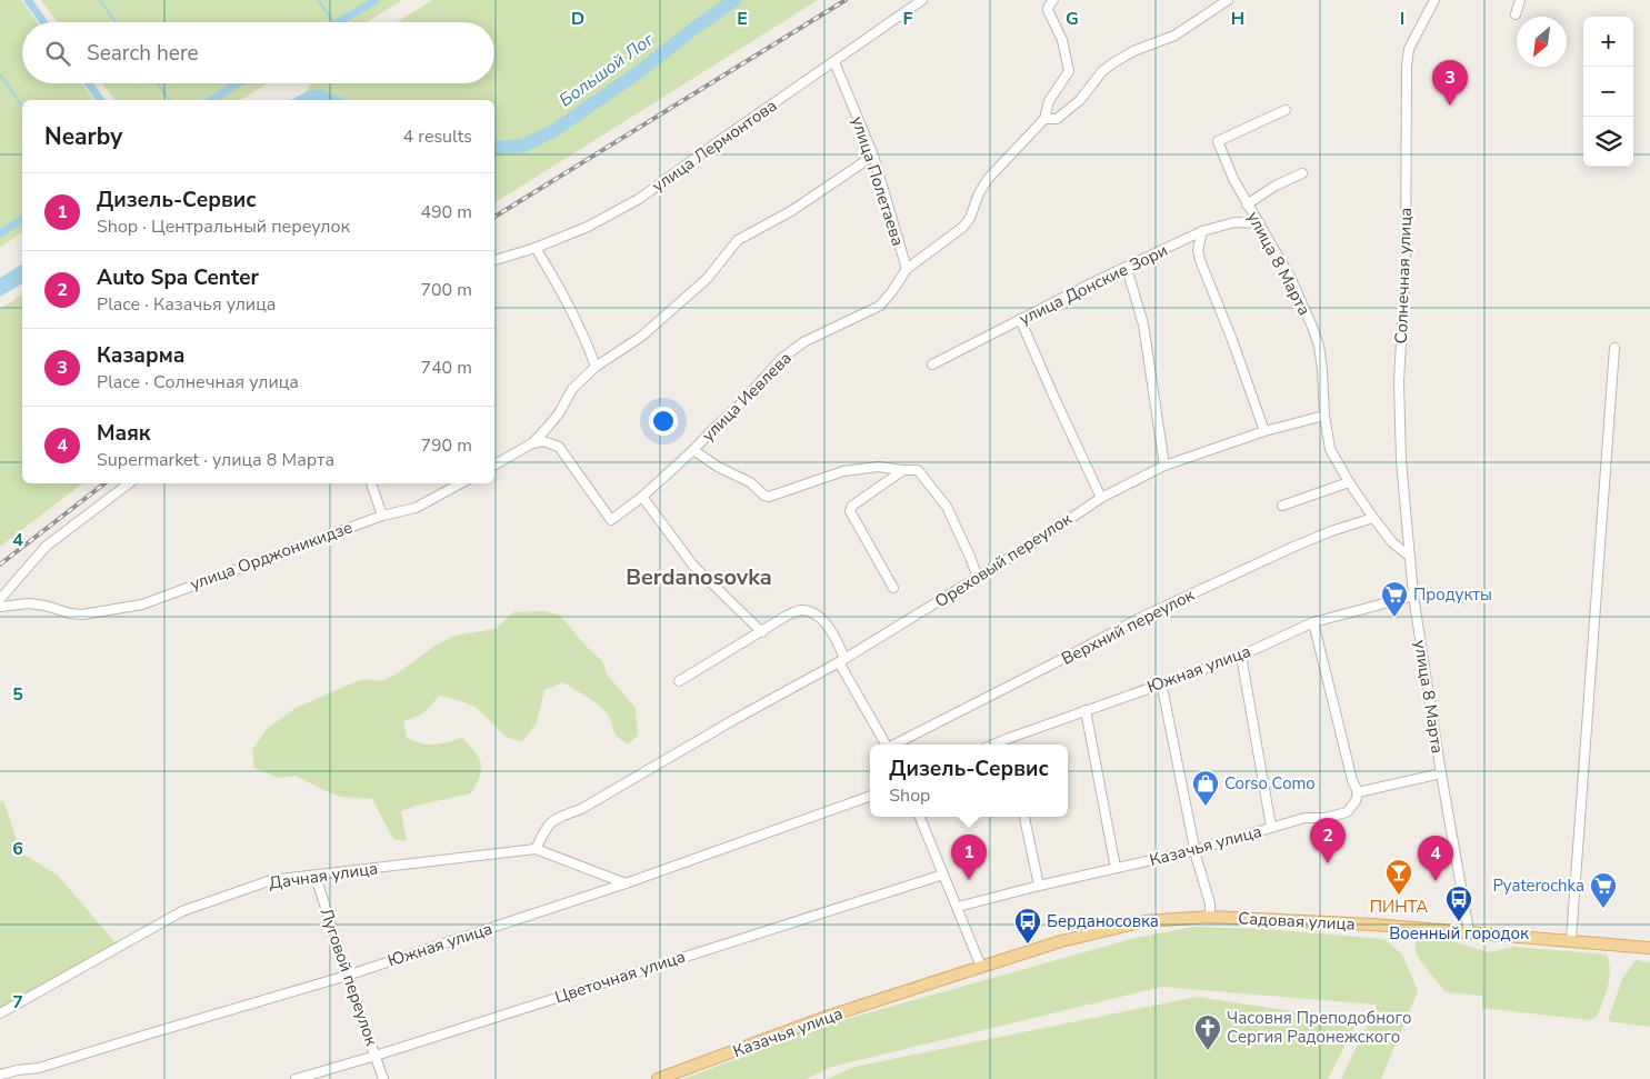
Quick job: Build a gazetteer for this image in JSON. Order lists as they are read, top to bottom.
{
  "streets": {
    "main road": ["Казачья улица", "Садовая улица"],
    "street": [
      "улица Лермонтова",
      "улица Полетаева",
      "улица 8 Марта",
      "Солнечная улица",
      "улица Донские Зори",
      "улица Иевлева",
      "улица Орджоникидзе",
      "Ореховый переулок",
      "Верхний переулок",
      "Южная улица",
      "Дачная улица",
      "Луговой переулок",
      "Цветочная улица"
    ]
  },
  "crossings": [
    ["улица Лермонтова", "улица Полетаева"],
    ["улица Полетаева", "улица Иевлева"],
    ["улица 8 Марта", "Солнечная улица"],
    ["улица 8 Марта", "улица Донские Зори"],
    ["улица 8 Марта", "Ореховый переулок"],
    ["улица 8 Марта", "Верхний переулок"],
    ["улица 8 Марта", "Южная улица"],
    ["улица 8 Марта", "Садовая улица"],
    ["Ореховый переулок", "Дачная улица"],
    ["Южная улица", "Луговой переулок"],
    ["Казачья улица", "Садовая улица"],
    ["Дачная улица", "Луговой переулок"],
    ["Луговой переулок", "Цветочная улица"]
  ],
  "districts": ["Berdanosovka"],
  "water": ["Большой Лог"],
  "places": {
    "supermarket": ["Продукты", "Pyaterochka"],
    "shop": ["Corso Como"],
    "bar": ["ПИНТА"],
    "bus stop": ["Военный городок", "Берданосовка"],
    "church": ["Часовня Преподобного Сергия Радонежского"]
  },
  "north": "bottom left",
  "page": {
    "map_buttons": ["+", "−"],
    "search": "Search here",
    "pins": [
      "3",
      "2",
      "1",
      "4"
    ],
    "heading": ["Nearby", "4 results"],
    "list": [
      {
        "mark": "1",
        "name": "Дизель-Сервис",
        "note": "Shop · Центральный переулок",
        "value": "490 m"
      },
      {
        "mark": "2",
        "name": "Auto Spa Center",
        "note": "Place · Казачья улица",
        "value": "700 m"
      },
      {
        "mark": "3",
        "name": "Казарма",
        "note": "Place · Солнечная улица",
        "value": "740 m"
      },
      {
        "mark": "4",
        "name": "Маяк",
        "note": "Supermarket · улица 8 Марта",
        "value": "790 m"
      }
    ],
    "popup": ["Дизель-Сервис", "Shop"]
  },
  "grid": {
    "columns": [
      "D",
      "E",
      "F",
      "G",
      "H",
      "I"
    ],
    "rows": [
      "4",
      "5",
      "6",
      "7"
    ]
  }
}
